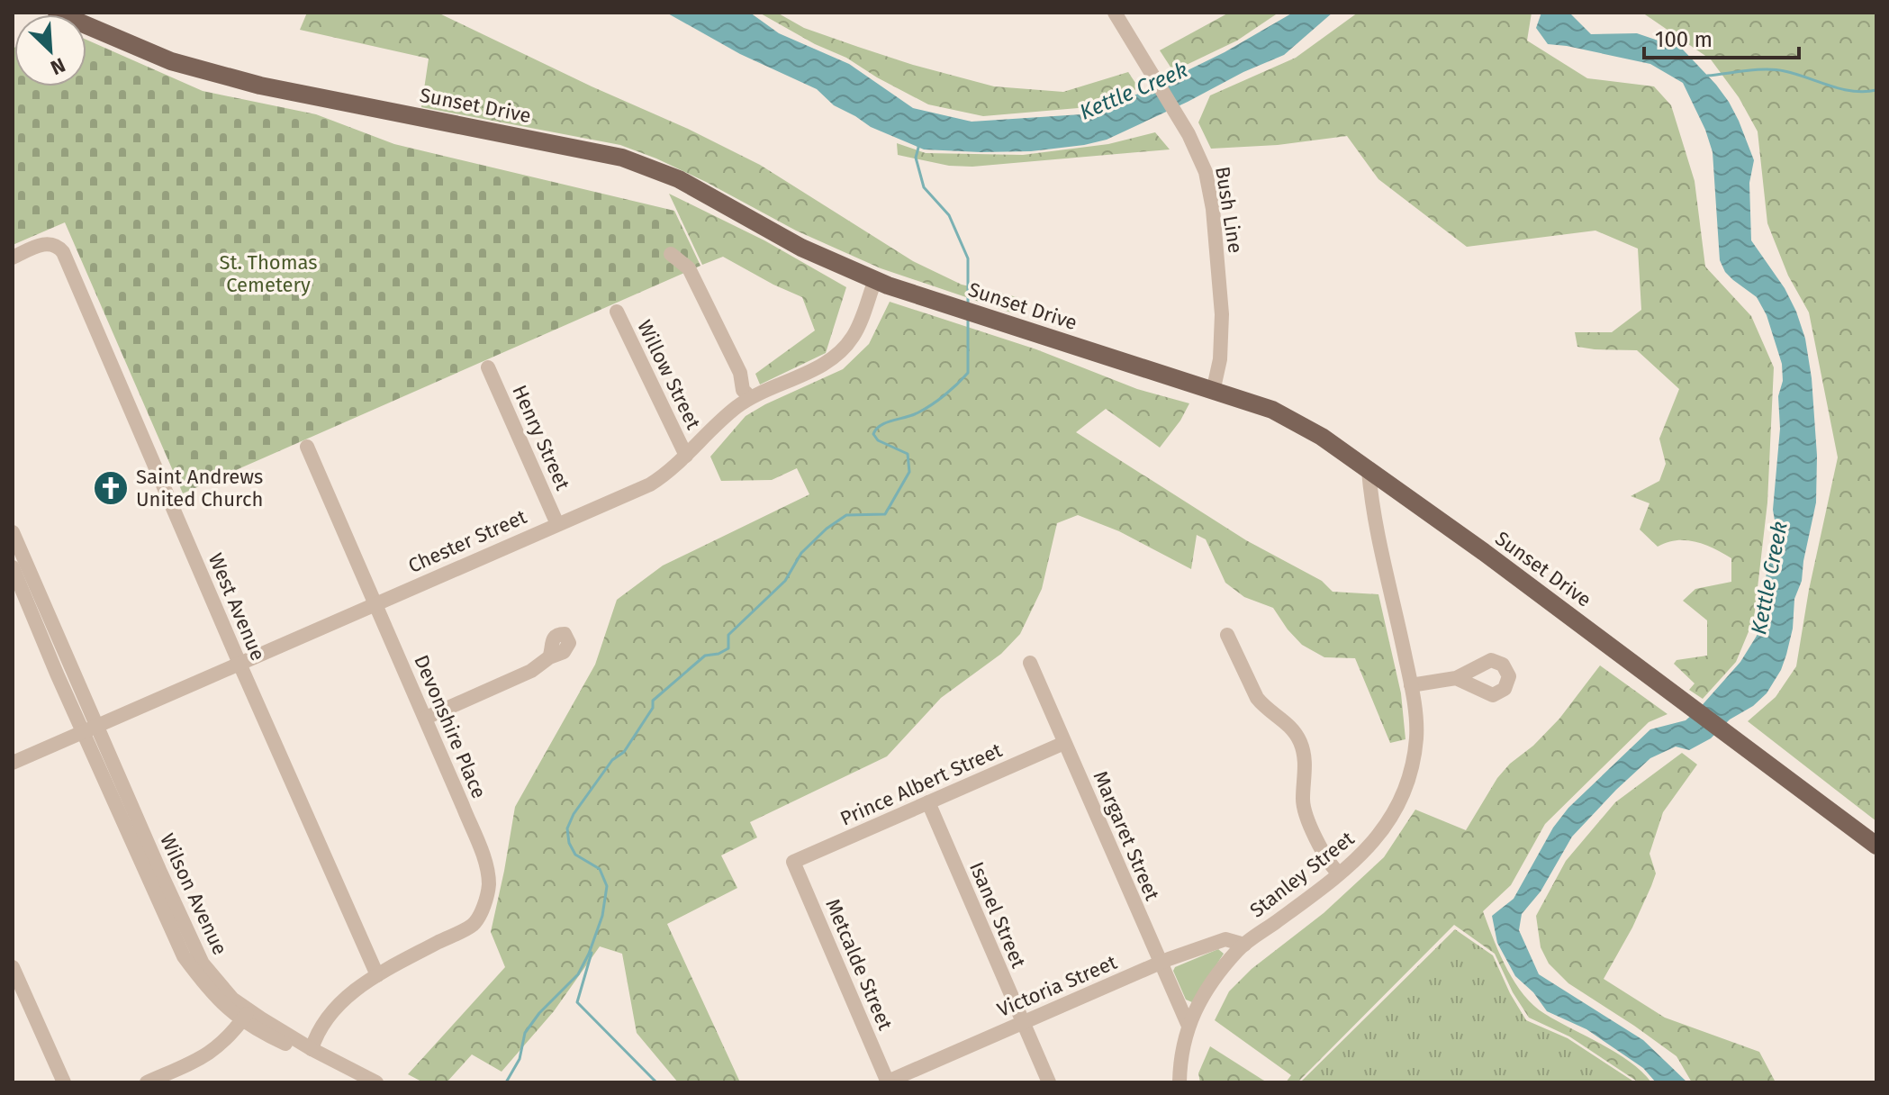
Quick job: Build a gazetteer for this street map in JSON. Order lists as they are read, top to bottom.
{
  "streets": {
    "main road": ["Sunset Drive"],
    "street": [
      "Bush Line",
      "Willow Street",
      "Henry Street",
      "Chester Street",
      "West Avenue",
      "Devonshire Place",
      "Prince Albert Street",
      "Margaret Street",
      "Stanley Street",
      "Wilson Avenue",
      "Isanel Street",
      "Metcalde Street",
      "Victoria Street"
    ]
  },
  "crossings": [
    ["Sunset Drive", "Bush Line"],
    ["Sunset Drive", "Chester Street"],
    ["Sunset Drive", "Stanley Street"],
    ["Willow Street", "Chester Street"],
    ["Henry Street", "Chester Street"],
    ["Chester Street", "West Avenue"],
    ["Chester Street", "Devonshire Place"],
    ["Chester Street", "Wilson Avenue"],
    ["West Avenue", "Devonshire Place"],
    ["Devonshire Place", "Wilson Avenue"],
    ["Prince Albert Street", "Margaret Street"],
    ["Prince Albert Street", "Isanel Street"],
    ["Prince Albert Street", "Metcalde Street"],
    ["Margaret Street", "Stanley Street"],
    ["Margaret Street", "Victoria Street"],
    ["Stanley Street", "Victoria Street"],
    ["Isanel Street", "Victoria Street"],
    ["Metcalde Street", "Victoria Street"]
  ],
  "water": ["Kettle Creek"],
  "parks": ["St. Thomas Cemetery"],
  "places": {
    "church": ["Saint Andrews United Church"]
  },
  "scale_bar": "100 m",
  "north": "bottom right"
}
